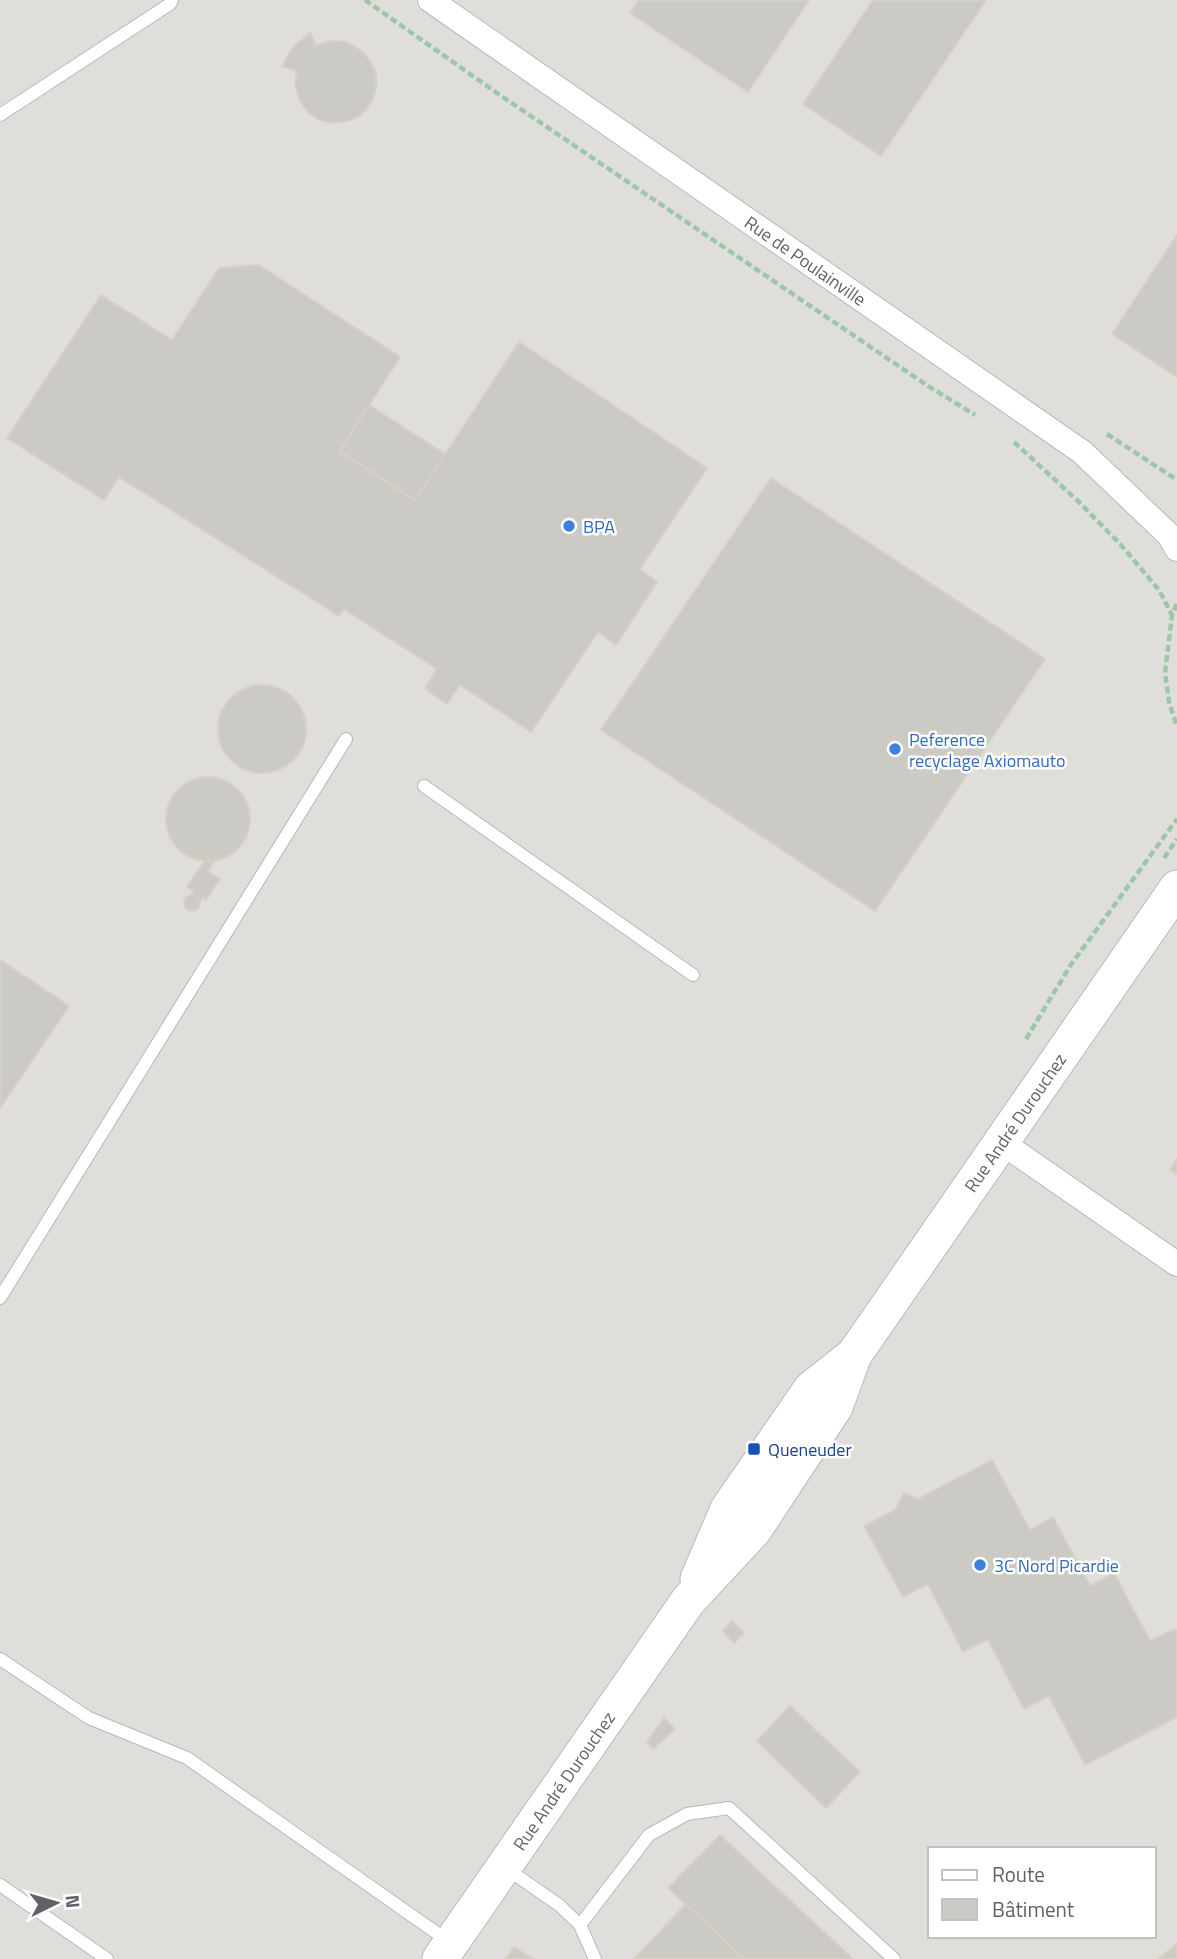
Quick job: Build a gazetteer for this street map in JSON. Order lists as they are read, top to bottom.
{
  "streets": {
    "main road": ["Rue André Durouchez"],
    "street": ["Rue de Poulainville"]
  },
  "places": {
    "other": ["BPA", "Peference recyclage Axiomauto", "3C Nord Picardie"],
    "transit": ["Queneuder"]
  },
  "legend": ["Route", "Bâtiment"],
  "north": "right"
}
